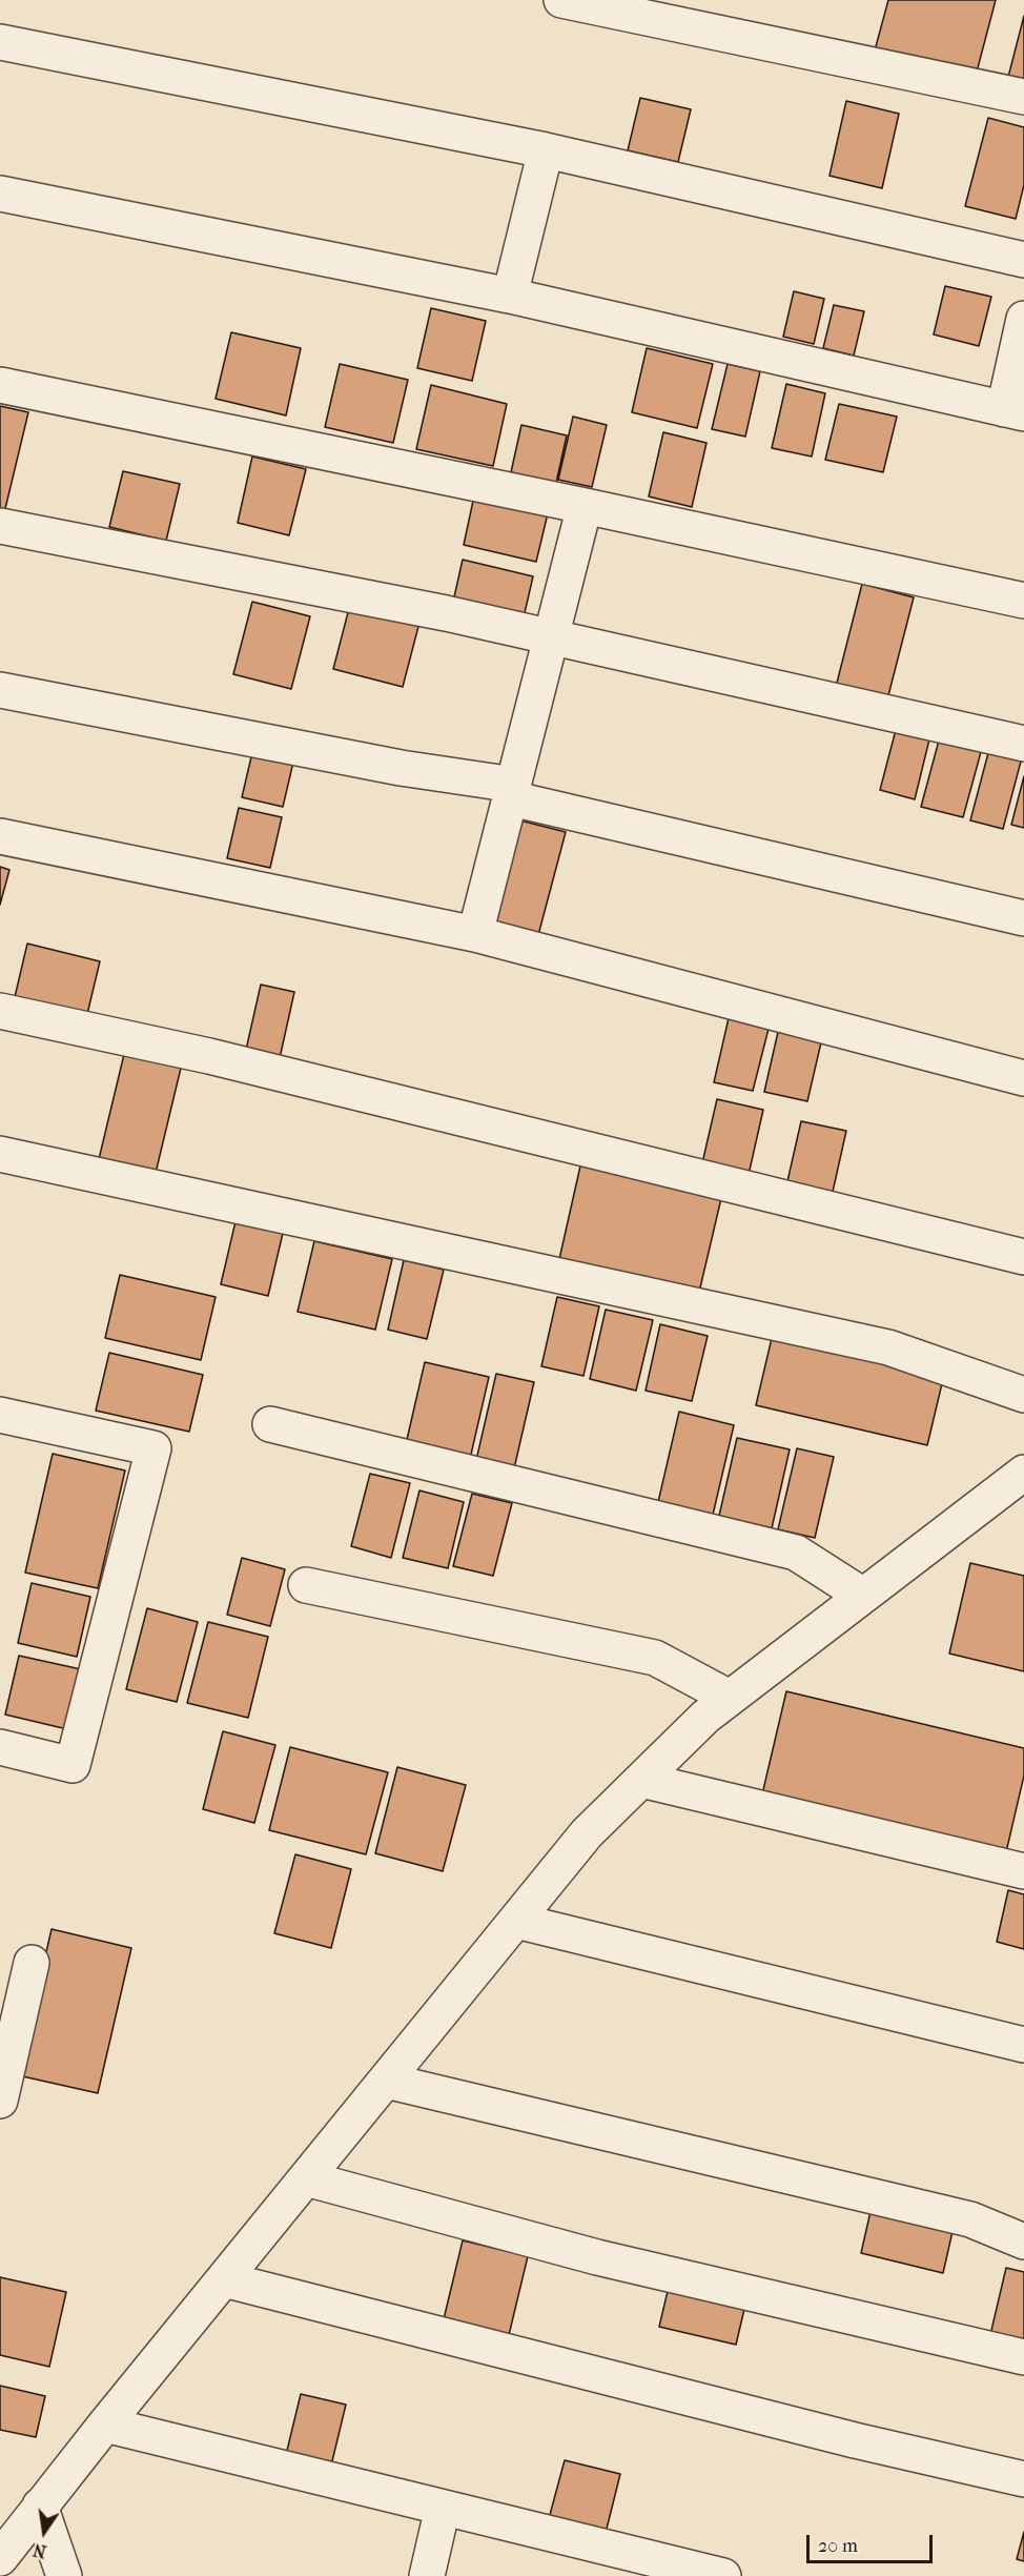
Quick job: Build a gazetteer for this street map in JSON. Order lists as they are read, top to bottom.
{
  "scale_bar": "20 m",
  "north": "bottom"
}
